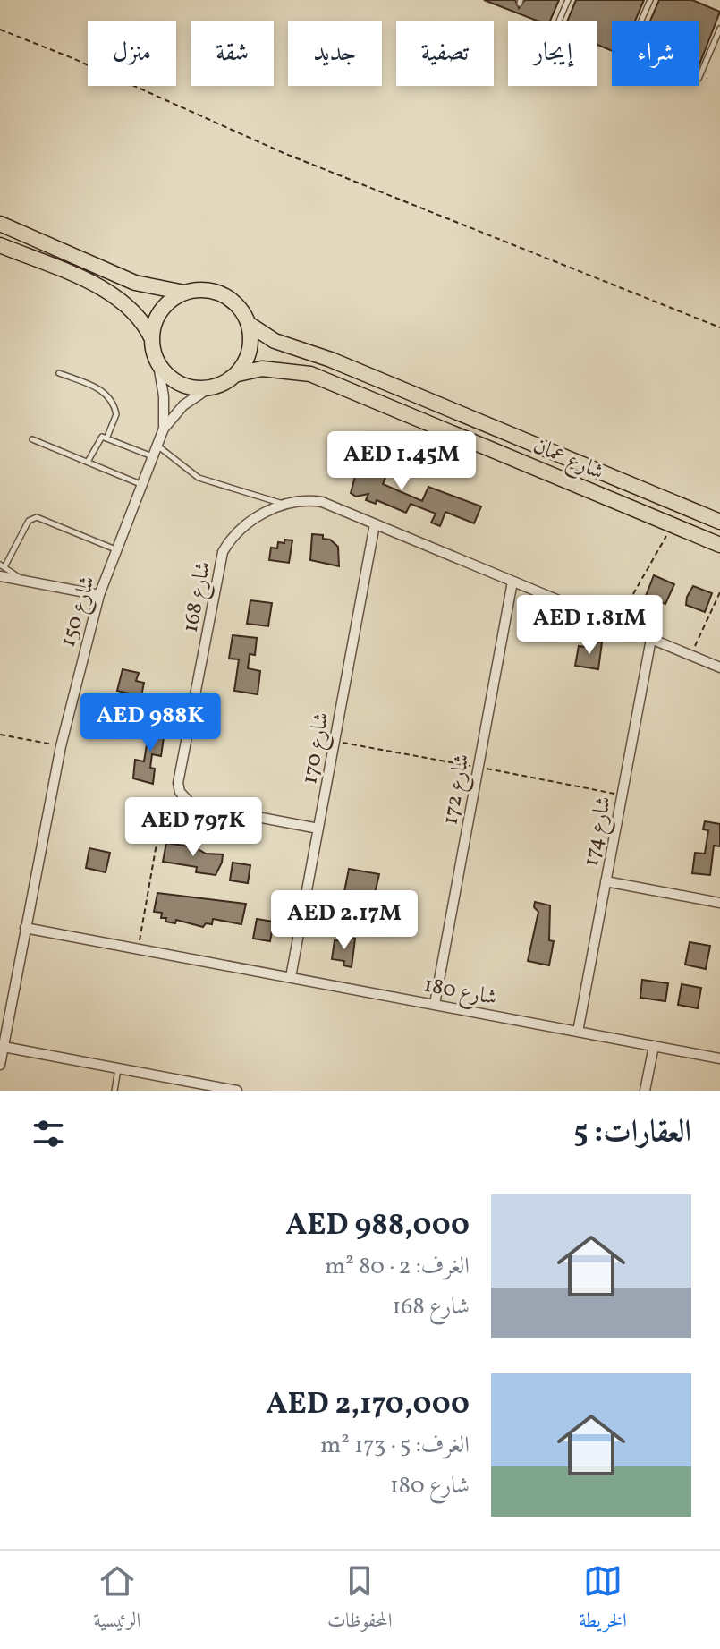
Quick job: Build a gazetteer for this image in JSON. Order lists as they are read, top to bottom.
{
  "streets": {
    "main road": ["شارع عمان"],
    "street": [
      "شارع 168",
      "شارع 150",
      "شارع 170",
      "شارع 172",
      "شارع 174",
      "شارع 180"
    ]
  },
  "crossings": [
    ["شارع عمان", "شارع 150"],
    ["شارع 168", "شارع 170"],
    ["شارع 168", "شارع 172"],
    ["شارع 168", "شارع 174"],
    ["شارع 150", "شارع 180"],
    ["شارع 170", "شارع 180"],
    ["شارع 172", "شارع 180"],
    ["شارع 174", "شارع 180"]
  ],
  "page": {
    "chip": [
      "شراء",
      "إيجار",
      "تصفية",
      "جديد",
      "شقة",
      "منزل"
    ],
    "price": [
      "AED 1.45M",
      "AED 1.81M",
      "AED 988K",
      "AED 797K",
      "AED 2.17M"
    ],
    "heading": "العقارات: 5",
    "list": [
      {
        "name": "AED 988,000",
        "note": "الغرف: 2 · 80 m² · شارع 168"
      },
      {
        "name": "AED 2,170,000",
        "note": "الغرف: 5 · 173 m² · شارع 180"
      }
    ],
    "tabs": ["الخريطة", "المحفوظات", "الرئيسية"]
  }
}
